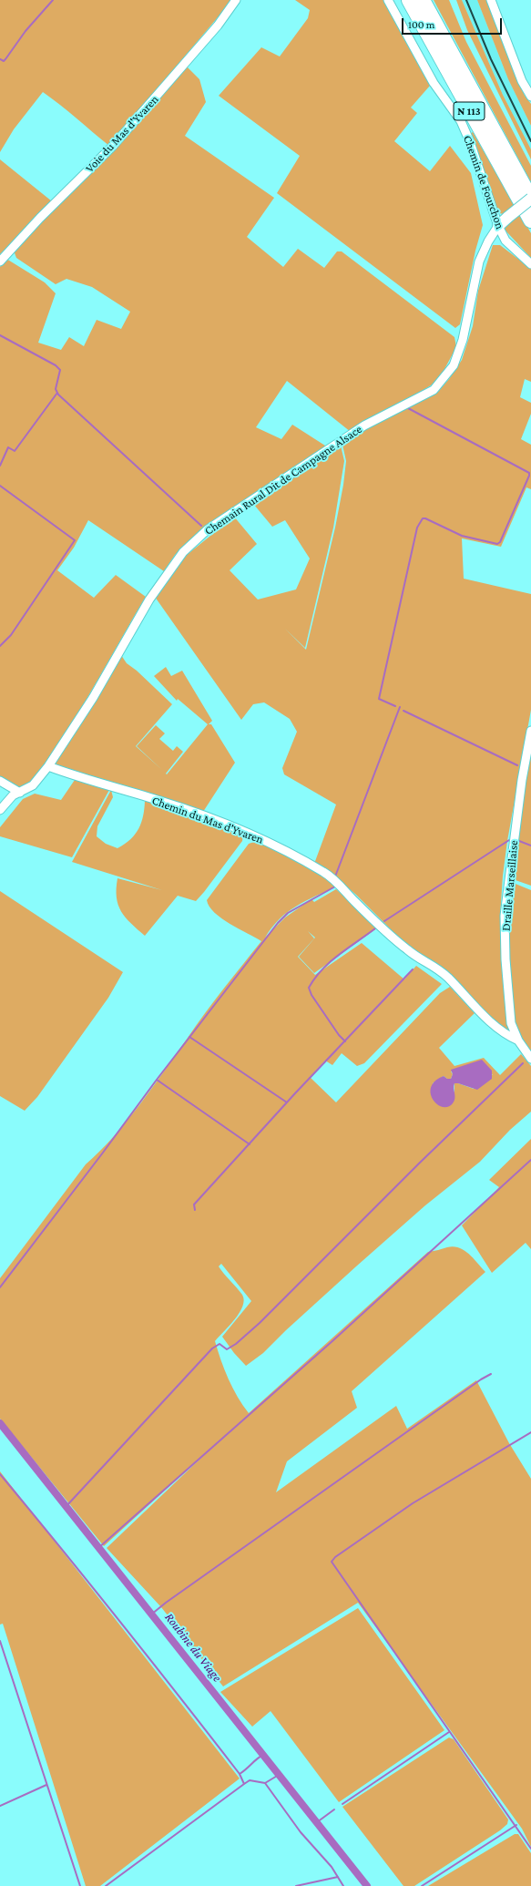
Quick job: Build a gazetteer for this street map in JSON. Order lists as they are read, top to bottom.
{
  "streets": {
    "highway": ["N 113"],
    "street": [
      "Voie du Mas d'Yvaren",
      "Chemin de Fourchon",
      "Chemain Rural Dit de Campagne Alsace",
      "Chemin du Mas d'Yvaren",
      "Draille Marseillaise"
    ]
  },
  "crossings": [
    ["Chemin de Fourchon", "Chemain Rural Dit de Campagne Alsace"],
    ["Chemain Rural Dit de Campagne Alsace", "Chemin du Mas d'Yvaren"],
    ["Chemin du Mas d'Yvaren", "Draille Marseillaise"]
  ],
  "water": ["Roubine du Viage"],
  "scale_bar": "100 m"
}
